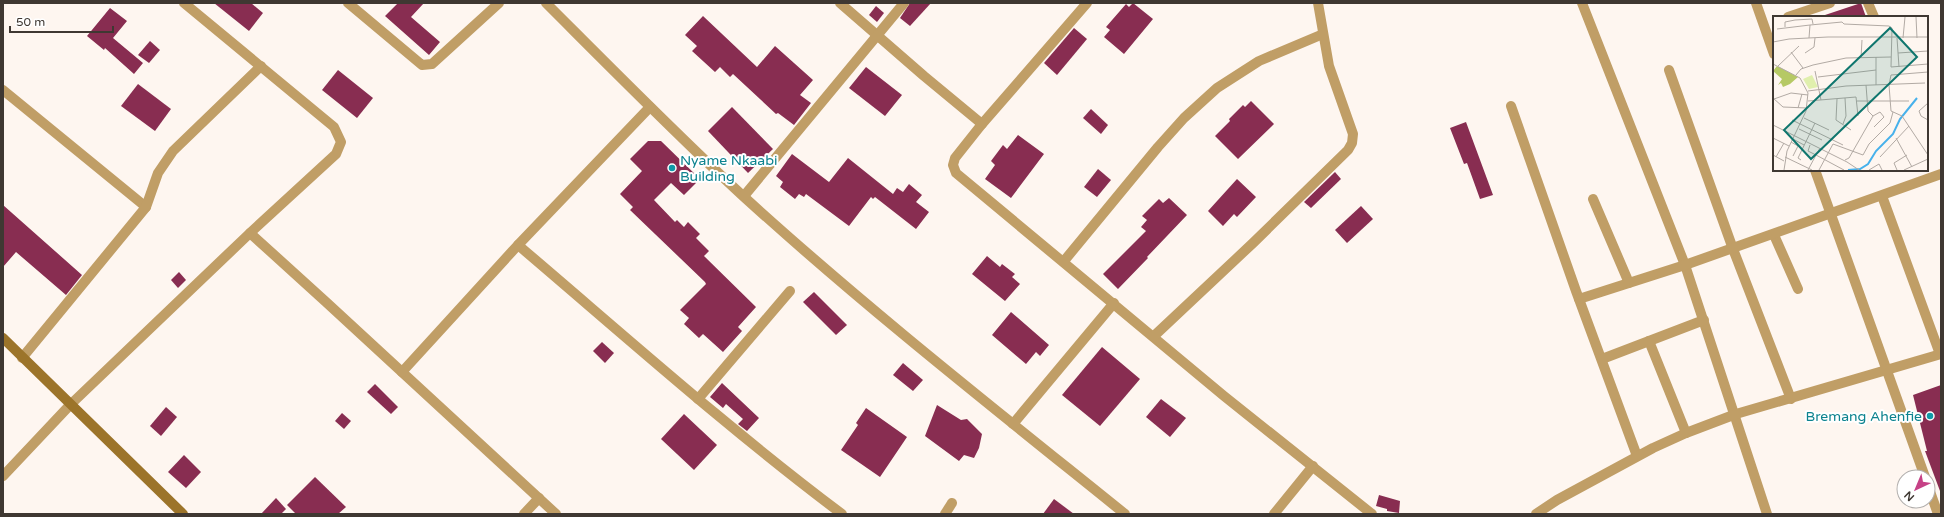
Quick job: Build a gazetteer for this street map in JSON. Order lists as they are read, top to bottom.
{
  "places": ["Nyame Nkaabi Building", "Bremang Ahenfie"],
  "scale_bar": "50 m",
  "north": "bottom left"
}
